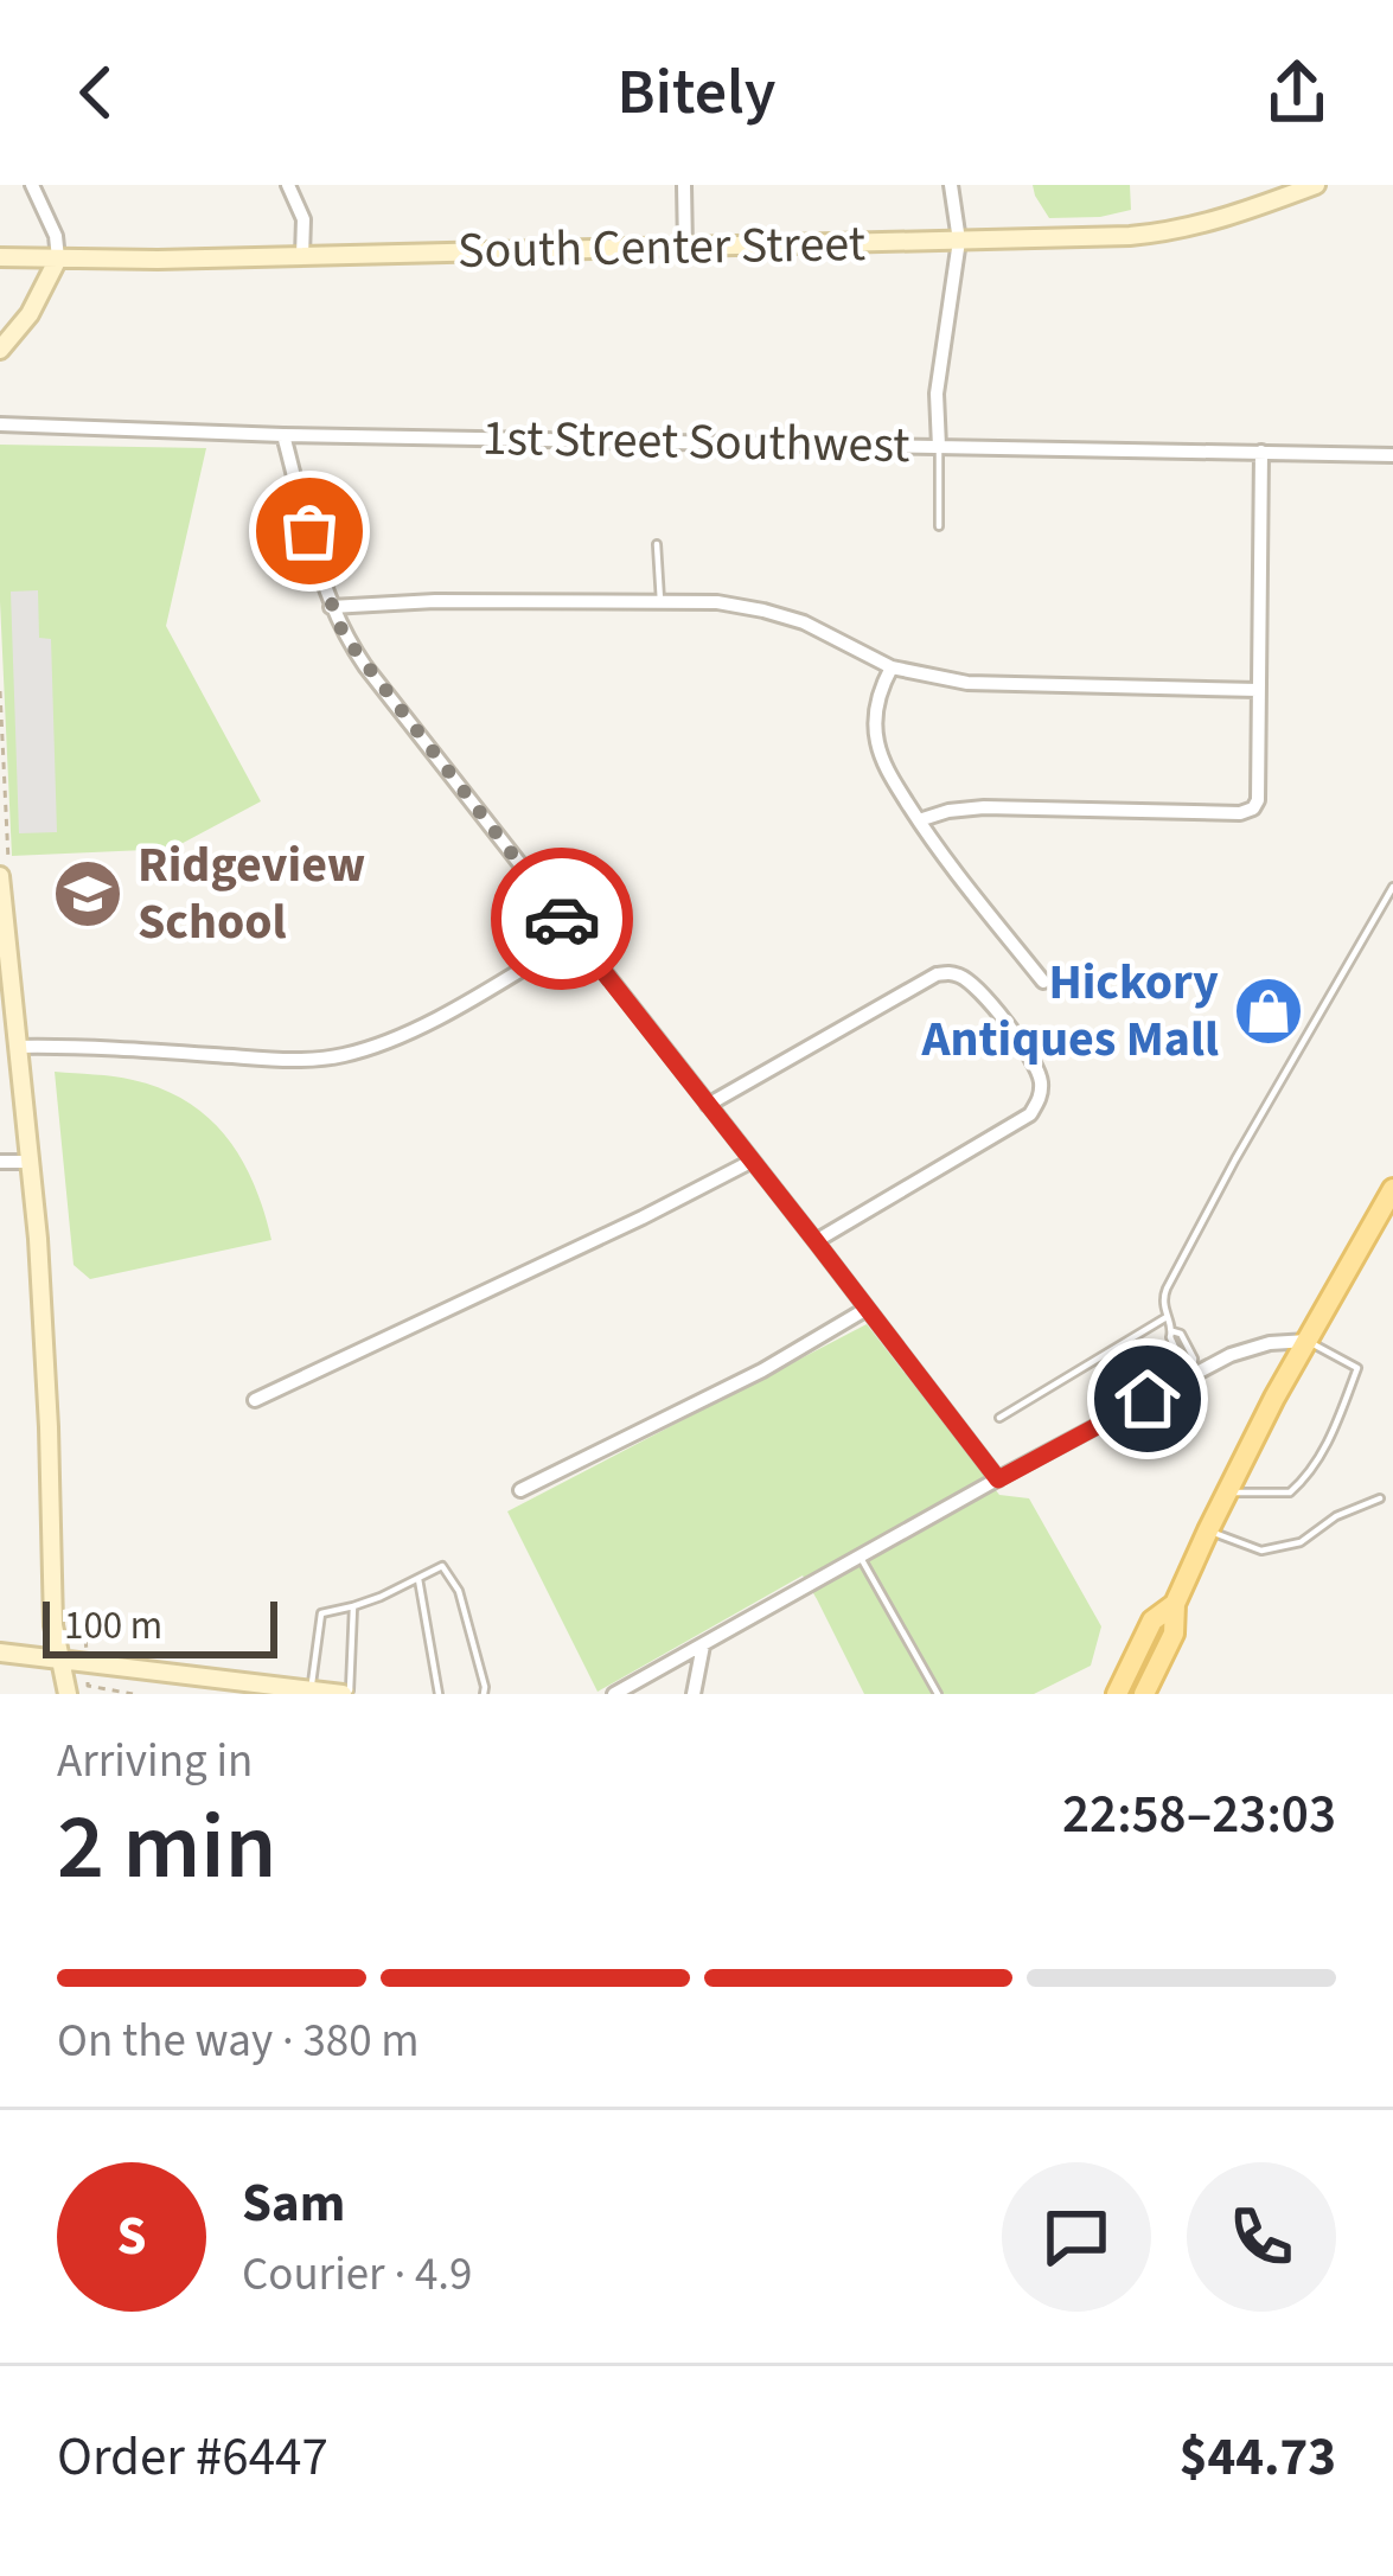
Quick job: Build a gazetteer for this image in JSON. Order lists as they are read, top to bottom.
{
  "streets": {
    "street": ["South Center Street", "1st Street Southwest"]
  },
  "places": {
    "school or university": ["Ridgeview School"],
    "shop": ["Hickory Antiques Mall"]
  },
  "scale_bar": "100 m",
  "page": {
    "header": "Bitely",
    "scale": "100 m",
    "heading": ["2 min", "Arriving in", "22:58–23:03"],
    "panel": [
      "Sam",
      "Courier · 4.9",
      "Order #6447",
      "$44.73"
    ],
    "bar": "On the way · 380 m",
    "round": "S"
  }
}
